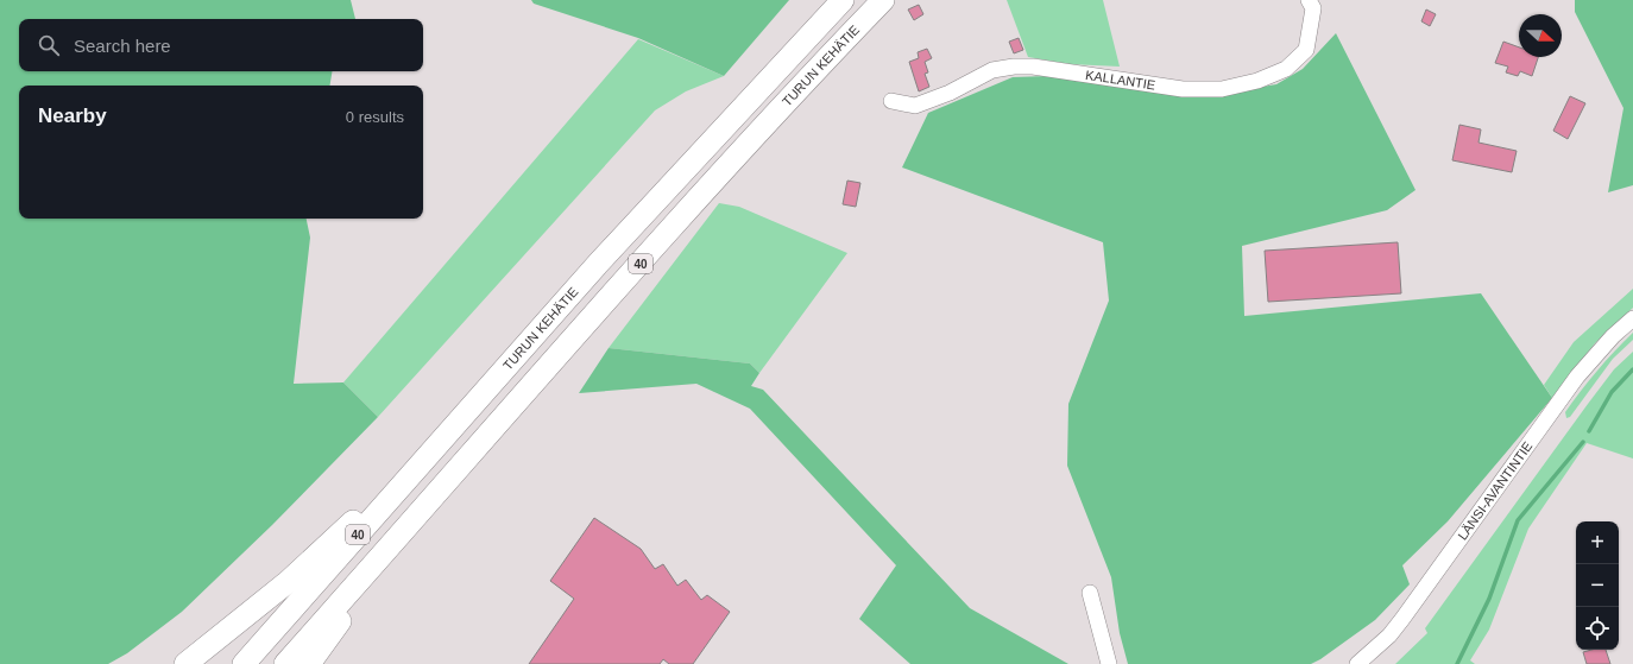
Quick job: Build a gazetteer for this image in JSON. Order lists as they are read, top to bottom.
{
  "streets": {
    "highway": ["TURUN KEHÄTIE", "40"],
    "street": ["KALLANTIE", "LÄNSI-AVANTINTIE"]
  },
  "north": "right",
  "page": {
    "search": "Search here",
    "heading": ["Nearby", "0 results"],
    "map_buttons": ["+", "−"]
  }
}
